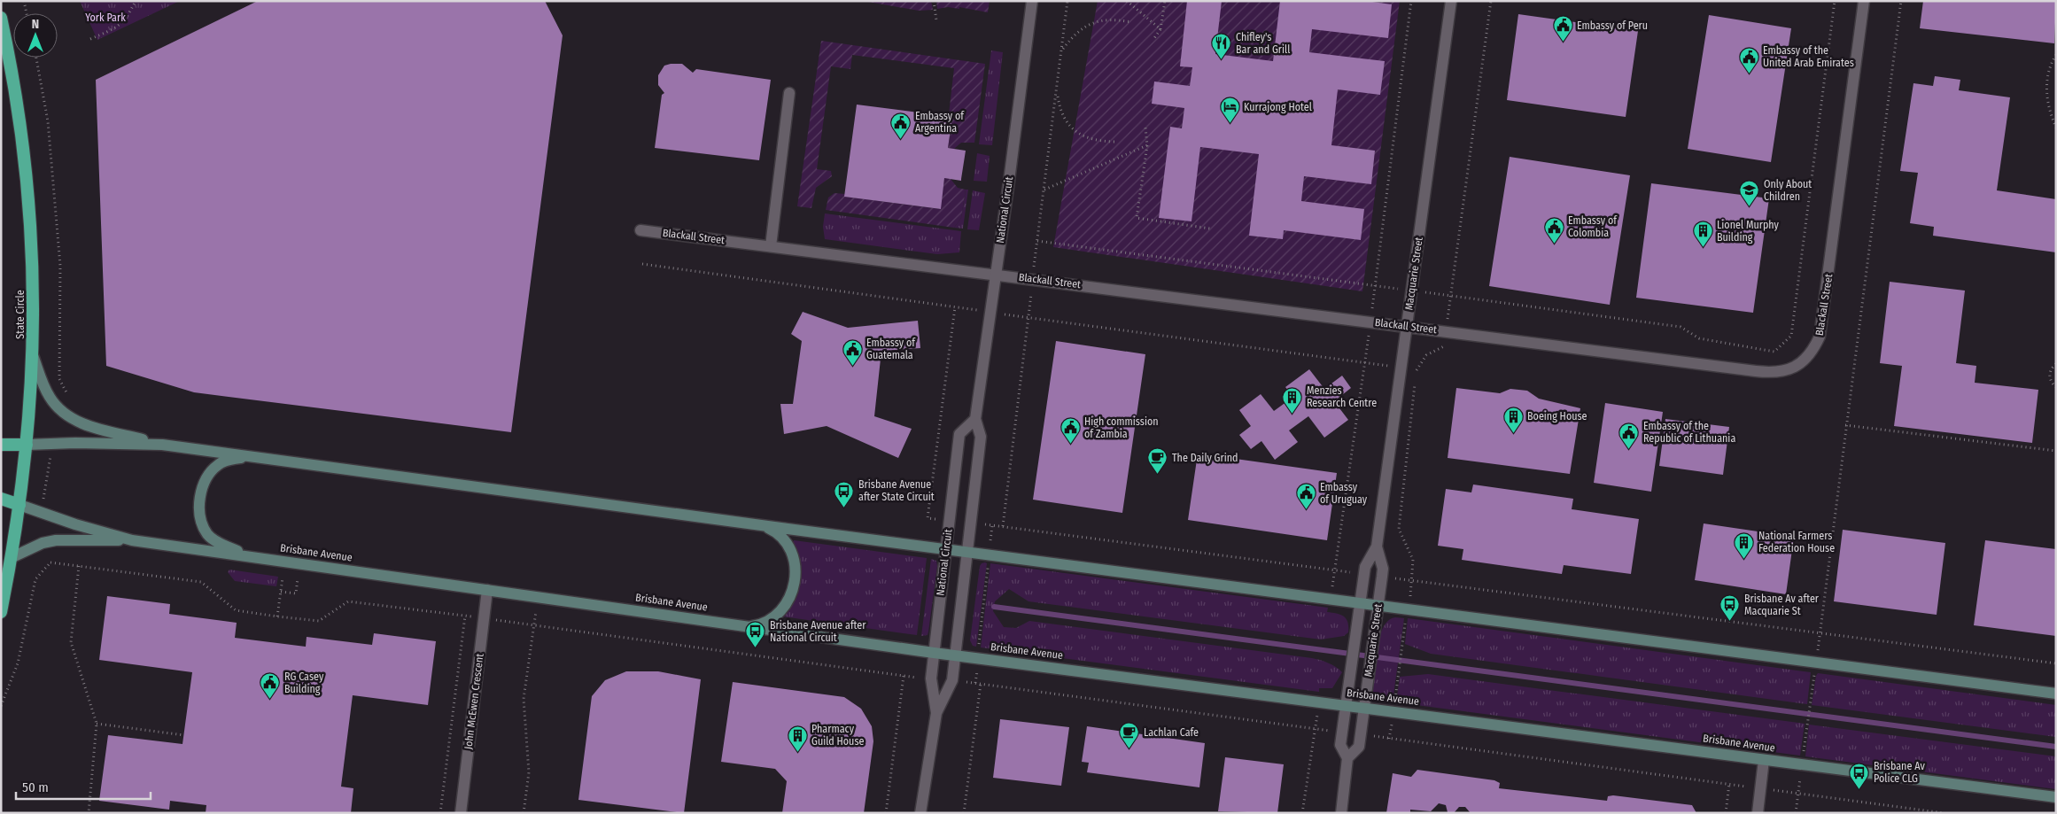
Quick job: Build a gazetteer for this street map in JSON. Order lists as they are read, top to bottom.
{
  "streets": {
    "highway": ["State Circle", "Brisbane Avenue"],
    "street": [
      "National Circuit",
      "Blackall Street",
      "Macquarie Street",
      "John McEwen Crescent"
    ]
  },
  "crossings": [
    ["National Circuit", "Blackall Street"],
    ["National Circuit", "Brisbane Avenue"],
    ["Blackall Street", "Macquarie Street"],
    ["Macquarie Street", "Brisbane Avenue"],
    ["State Circle", "Brisbane Avenue"],
    ["Brisbane Avenue", "John McEwen Crescent"]
  ],
  "parks": ["York Park"],
  "places": {
    "public building": [
      "Embassy of Peru",
      "Embassy of the United Arab Emirates",
      "Embassy of Argentina",
      "Embassy of Colombia",
      "Embassy of Guatemala",
      "High commission of Zambia",
      "Embassy of the Republic of Lithuania",
      "Embassy of Uruguay",
      "RG Casey Building"
    ],
    "restaurant": ["Chifley's Bar and Grill"],
    "hotel": ["Kurrajong Hotel"],
    "school or university": ["Only About Children"],
    "building": [
      "Lionel Murphy Building",
      "Menzies Research Centre",
      "Boeing House",
      "National Farmers Federation House",
      "Pharmacy Guild House"
    ],
    "cafe": ["The Daily Grind", "Lachlan Cafe"],
    "bus stop": [
      "Brisbane Avenue after State Circuit",
      "Brisbane Av after Macquarie St",
      "Brisbane Avenue after National Circuit",
      "Brisbane Av Police CLG"
    ]
  },
  "scale_bar": "50 m",
  "north": "top"
}
